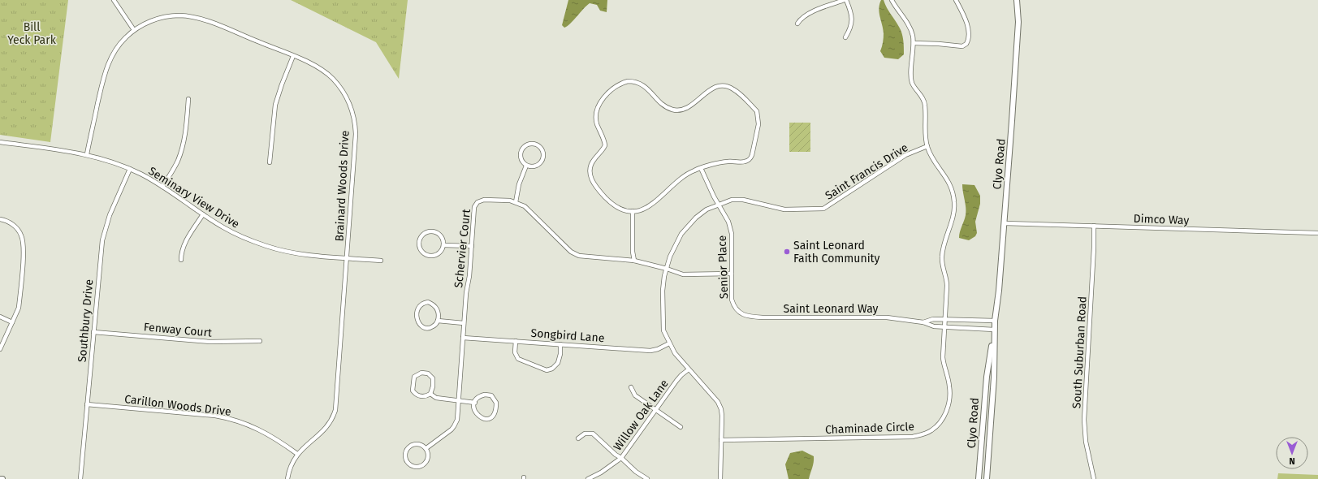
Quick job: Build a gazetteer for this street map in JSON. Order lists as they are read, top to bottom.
{
  "streets": {
    "street": [
      "Clyo Road",
      "Saint Francis Drive",
      "Brainard Woods Drive",
      "Seminary View Drive",
      "Dimco Way",
      "Schervier Court",
      "Senior Place",
      "Saint Leonard Way",
      "Southbury Drive",
      "Fenway Court",
      "Songbird Lane",
      "South Suburban Road",
      "Carillon Woods Drive",
      "Willow Oak Lane",
      "Chaminade Circle"
    ]
  },
  "crossings": [
    ["Clyo Road", "Dimco Way"],
    ["Clyo Road", "Saint Leonard Way"],
    ["Saint Francis Drive", "Schervier Court"],
    ["Saint Francis Drive", "Senior Place"],
    ["Saint Francis Drive", "Songbird Lane"],
    ["Saint Francis Drive", "Willow Oak Lane"],
    ["Saint Francis Drive", "Chaminade Circle"],
    ["Brainard Woods Drive", "Seminary View Drive"],
    ["Brainard Woods Drive", "Carillon Woods Drive"],
    ["Seminary View Drive", "Southbury Drive"],
    ["Dimco Way", "South Suburban Road"],
    ["Schervier Court", "Senior Place"],
    ["Schervier Court", "Songbird Lane"],
    ["Senior Place", "Saint Leonard Way"],
    ["Saint Leonard Way", "Chaminade Circle"],
    ["Southbury Drive", "Fenway Court"],
    ["Southbury Drive", "Carillon Woods Drive"]
  ],
  "parks": ["Bill Yeck Park"],
  "places": ["Saint Leonard Faith Community"],
  "north": "bottom"
}
